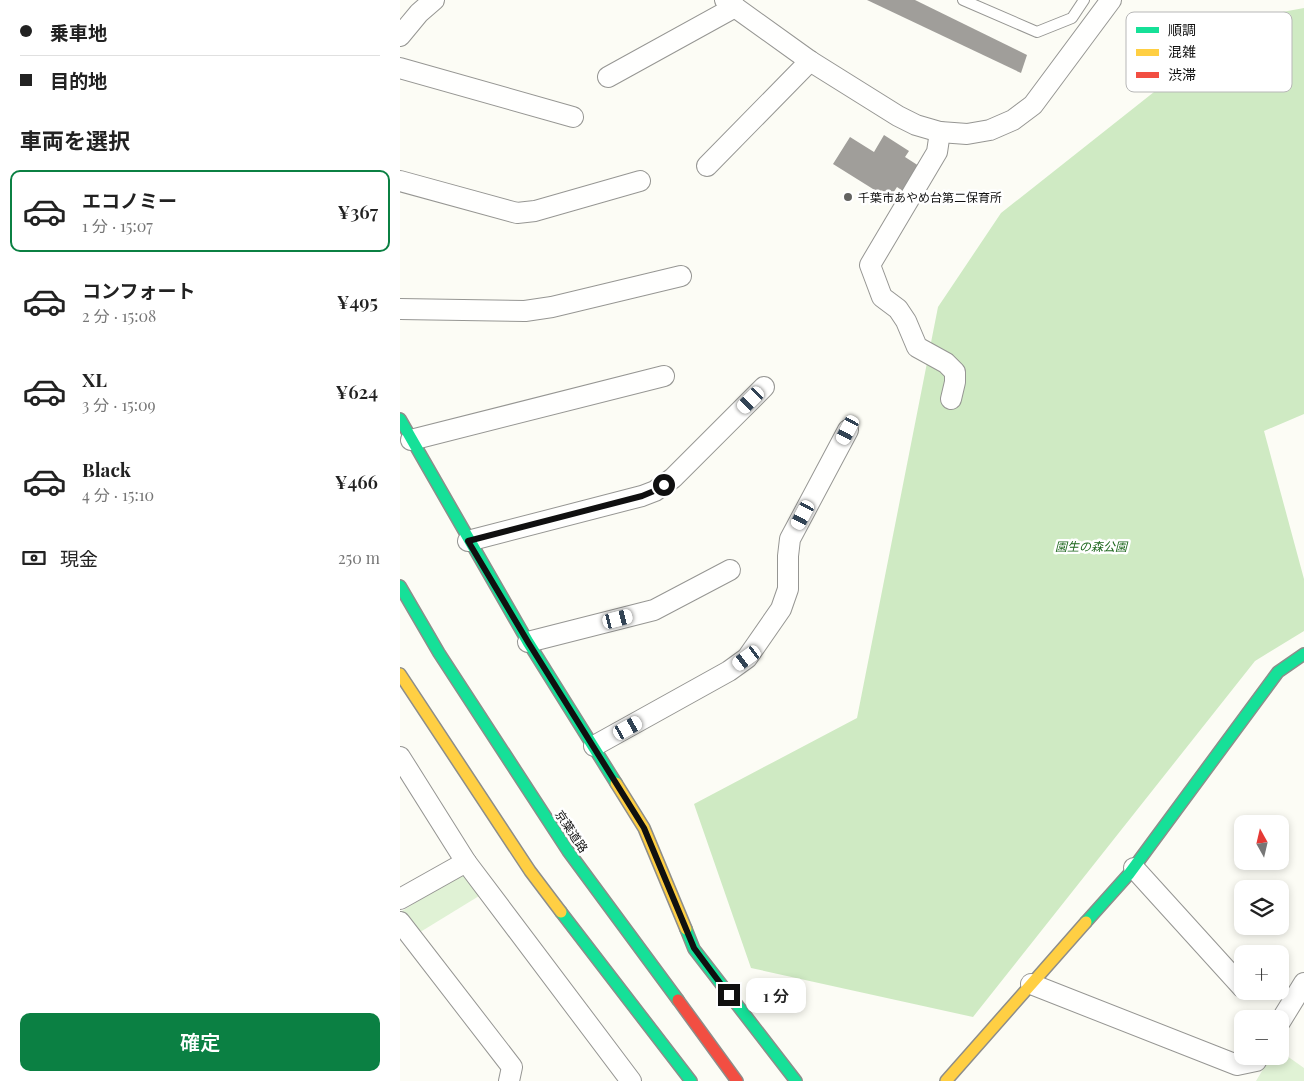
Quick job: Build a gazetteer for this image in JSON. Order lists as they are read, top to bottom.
{
  "streets": {
    "main road": ["京葉道路"]
  },
  "parks": ["園生の森公園"],
  "places": ["千葉市あやめ台第二保育所"],
  "legend": ["順調", "混雑", "渋滞"],
  "north": "top",
  "page": {
    "banner": ["乗車地", "目的地"],
    "heading": "車両を選択",
    "list": [
      {
        "name": "エコノミー",
        "note": "1 分 · 15:07",
        "value": "¥367"
      },
      {
        "name": "コンフォート",
        "note": "2 分 · 15:08",
        "value": "¥495"
      },
      {
        "name": "XL",
        "note": "3 分 · 15:09",
        "value": "¥624"
      },
      {
        "name": "Black",
        "note": "4 分 · 15:10",
        "value": "¥466"
      }
    ],
    "pay": ["現金", "250 m"],
    "map_buttons": ["+", "−"],
    "bubble": "1 分",
    "buttons": "確定"
  }
}
